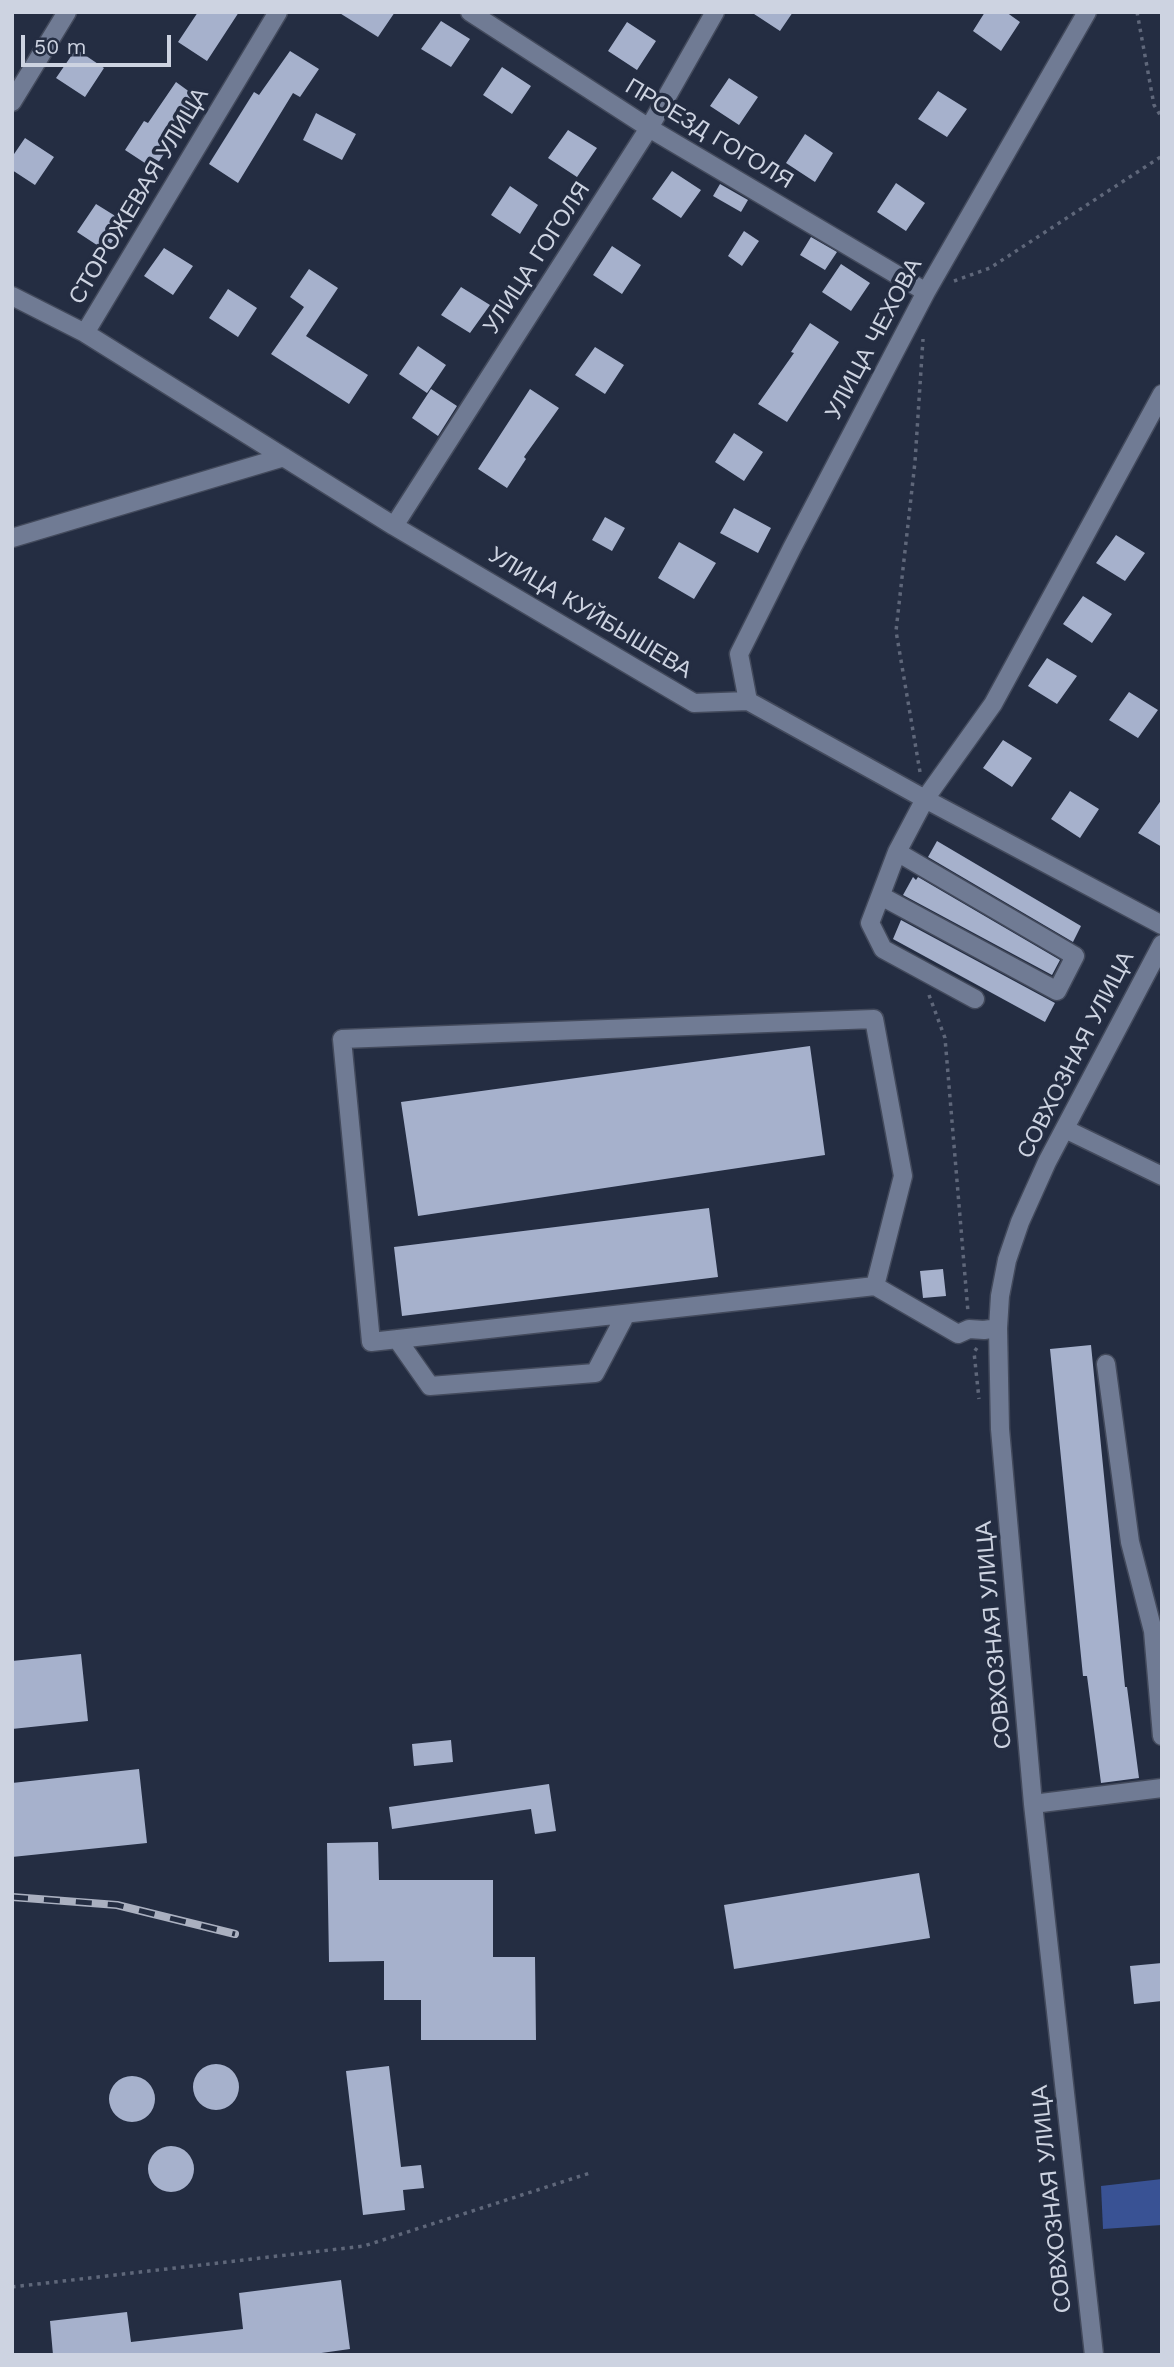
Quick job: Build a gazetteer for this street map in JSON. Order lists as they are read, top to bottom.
{
  "streets": {
    "street": [
      "ПРОЕЗД ГОГОЛЯ",
      "СТОРОЖЕВАЯ УЛИЦА",
      "УЛИЦА ГОГОЛЯ",
      "УЛИЦА ЧЕХОВА",
      "УЛИЦА КУЙБЫШЕВА",
      "СОВХОЗНАЯ УЛИЦА"
    ]
  },
  "crossings": [
    ["ПРОЕЗД ГОГОЛЯ", "УЛИЦА ГОГОЛЯ"],
    ["ПРОЕЗД ГОГОЛЯ", "УЛИЦА ЧЕХОВА"],
    ["СТОРОЖЕВАЯ УЛИЦА", "УЛИЦА КУЙБЫШЕВА"],
    ["УЛИЦА ГОГОЛЯ", "УЛИЦА КУЙБЫШЕВА"],
    ["УЛИЦА ЧЕХОВА", "УЛИЦА КУЙБЫШЕВА"]
  ],
  "scale_bar": "50 m"
}
